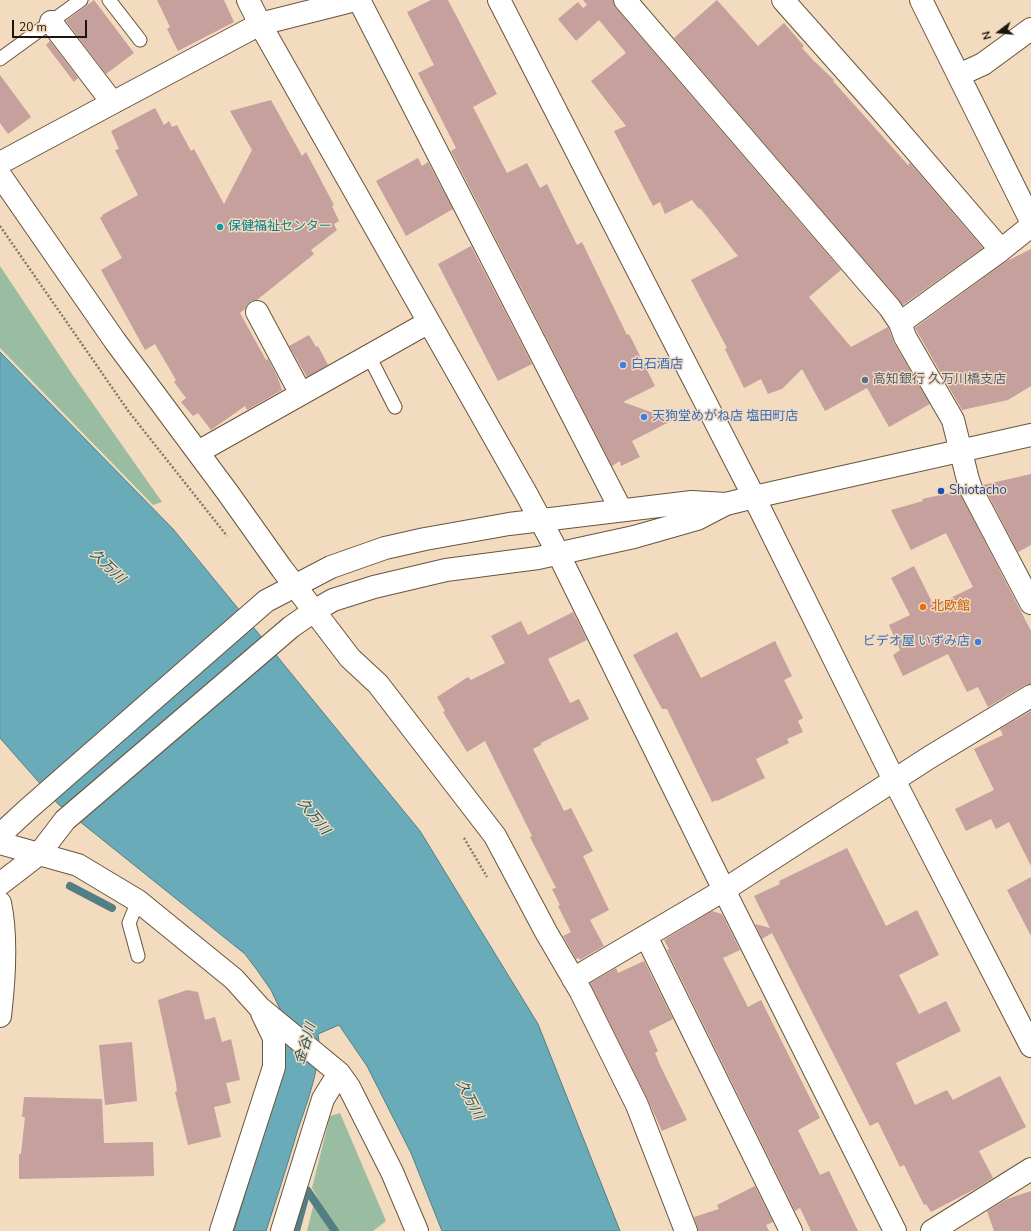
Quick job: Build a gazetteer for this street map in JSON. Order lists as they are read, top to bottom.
{
  "water": ["久万川", "金谷川"],
  "places": [
    "保健福祉センター",
    "白石酒店",
    "高知銀行 久万川橋支店",
    "天狗堂めがね店 塩田町店",
    "Shiotacho",
    "北欧館",
    "ビデオ屋 いずみ店"
  ],
  "scale_bar": "20 m",
  "north": "left"
}
